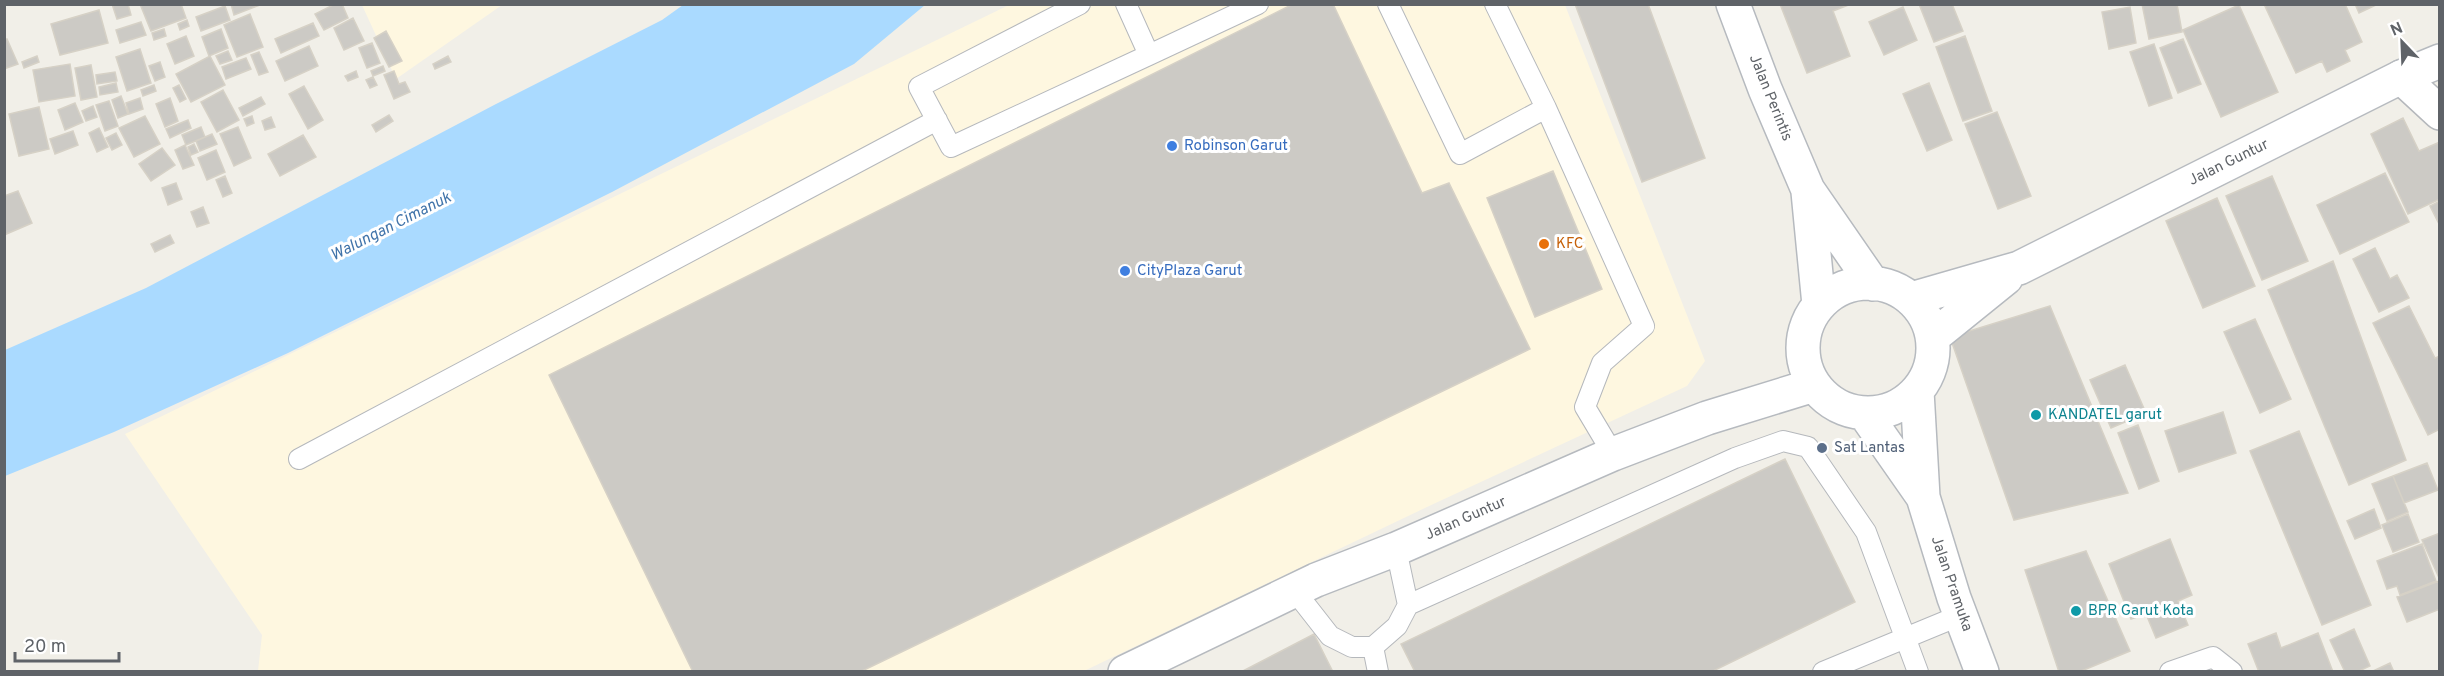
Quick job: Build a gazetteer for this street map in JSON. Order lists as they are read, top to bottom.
{
  "streets": {
    "street": ["Jalan Perintis", "Jalan Guntur", "Jalan Pramuka"]
  },
  "crossings": [
    ["Jalan Perintis", "Jalan Guntur"],
    ["Jalan Perintis", "Jalan Pramuka"],
    ["Jalan Guntur", "Jalan Pramuka"]
  ],
  "water": ["Walungan Cimanuk"],
  "places": [
    "Robinson Garut",
    "KFC",
    "CityPlaza Garut",
    "KANDATEL garut",
    "Sat Lantas",
    "BPR Garut Kota"
  ],
  "scale_bar": "20 m",
  "north": "top left"
}
